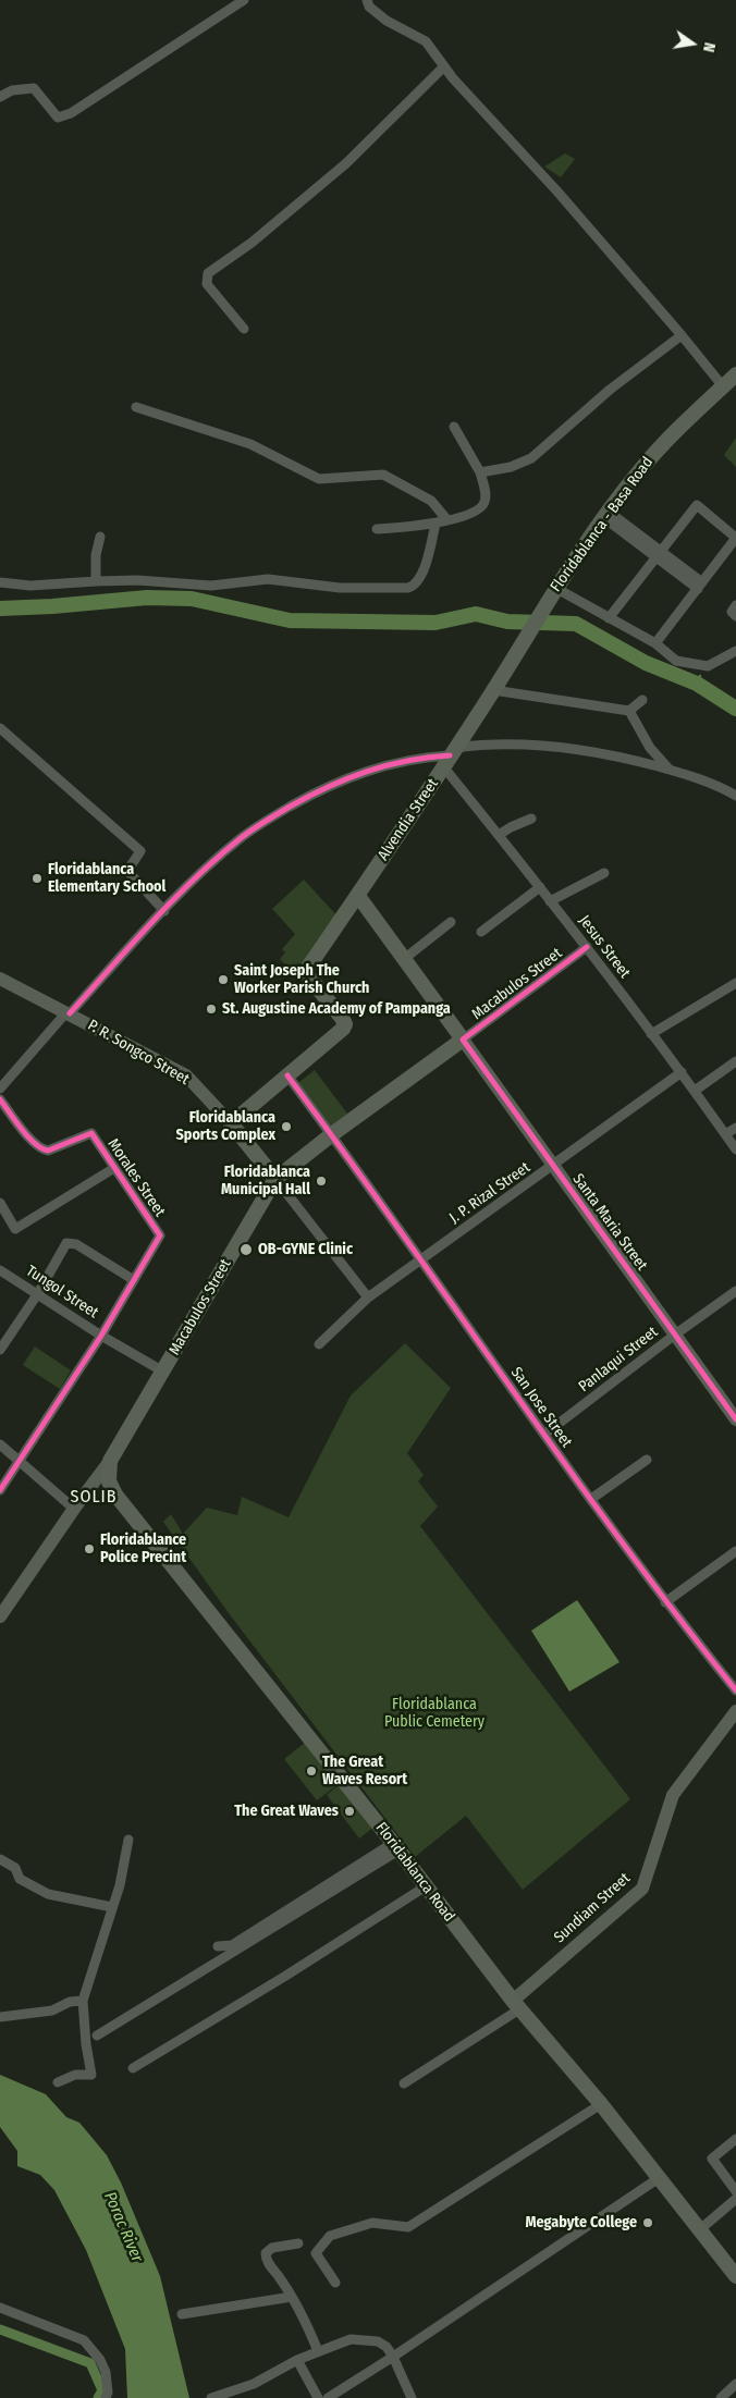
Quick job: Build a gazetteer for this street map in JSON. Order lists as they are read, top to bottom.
{
  "streets": {
    "main road": [
      "Floridablanca - Basa Road",
      "Alvendia Street",
      "Macabulos Street",
      "P. R. Songco Street",
      "Santa Maria Street",
      "Floridablanca Road"
    ],
    "street": [
      "Jesus Street",
      "Morales Street",
      "J. P. Rizal Street",
      "Tungol Street",
      "Panlaqui Street",
      "San Jose Street",
      "Sundiam Street"
    ]
  },
  "crossings": [
    ["Floridablanca - Basa Road", "Alvendia Street"],
    ["Alvendia Street", "Jesus Street"],
    ["Alvendia Street", "Santa Maria Street"],
    ["Alvendia Street", "San Jose Street"],
    ["Jesus Street", "Macabulos Street"],
    ["Jesus Street", "J. P. Rizal Street"],
    ["Macabulos Street", "P. R. Songco Street"],
    ["Macabulos Street", "Santa Maria Street"],
    ["Macabulos Street", "Tungol Street"],
    ["Macabulos Street", "San Jose Street"],
    ["Macabulos Street", "Floridablanca Road"],
    ["P. R. Songco Street", "J. P. Rizal Street"],
    ["J. P. Rizal Street", "Santa Maria Street"],
    ["J. P. Rizal Street", "San Jose Street"],
    ["Santa Maria Street", "Panlaqui Street"],
    ["Panlaqui Street", "San Jose Street"],
    ["Floridablanca Road", "Sundiam Street"]
  ],
  "districts": ["SOLIB"],
  "water": ["Porac River"],
  "parks": ["Floridablanca Public Cemetery"],
  "places": [
    "Floridablanca Elementary School",
    "Saint Joseph The Worker Parish Church",
    "St. Augustine Academy of Pampanga",
    "Floridablanca Sports Complex",
    "Floridablanca Municipal Hall",
    "OB-GYNE Clinic",
    "Floridablance Police Precint",
    "The Great Waves Resort",
    "The Great Waves",
    "Megabyte College"
  ],
  "north": "right"
}
